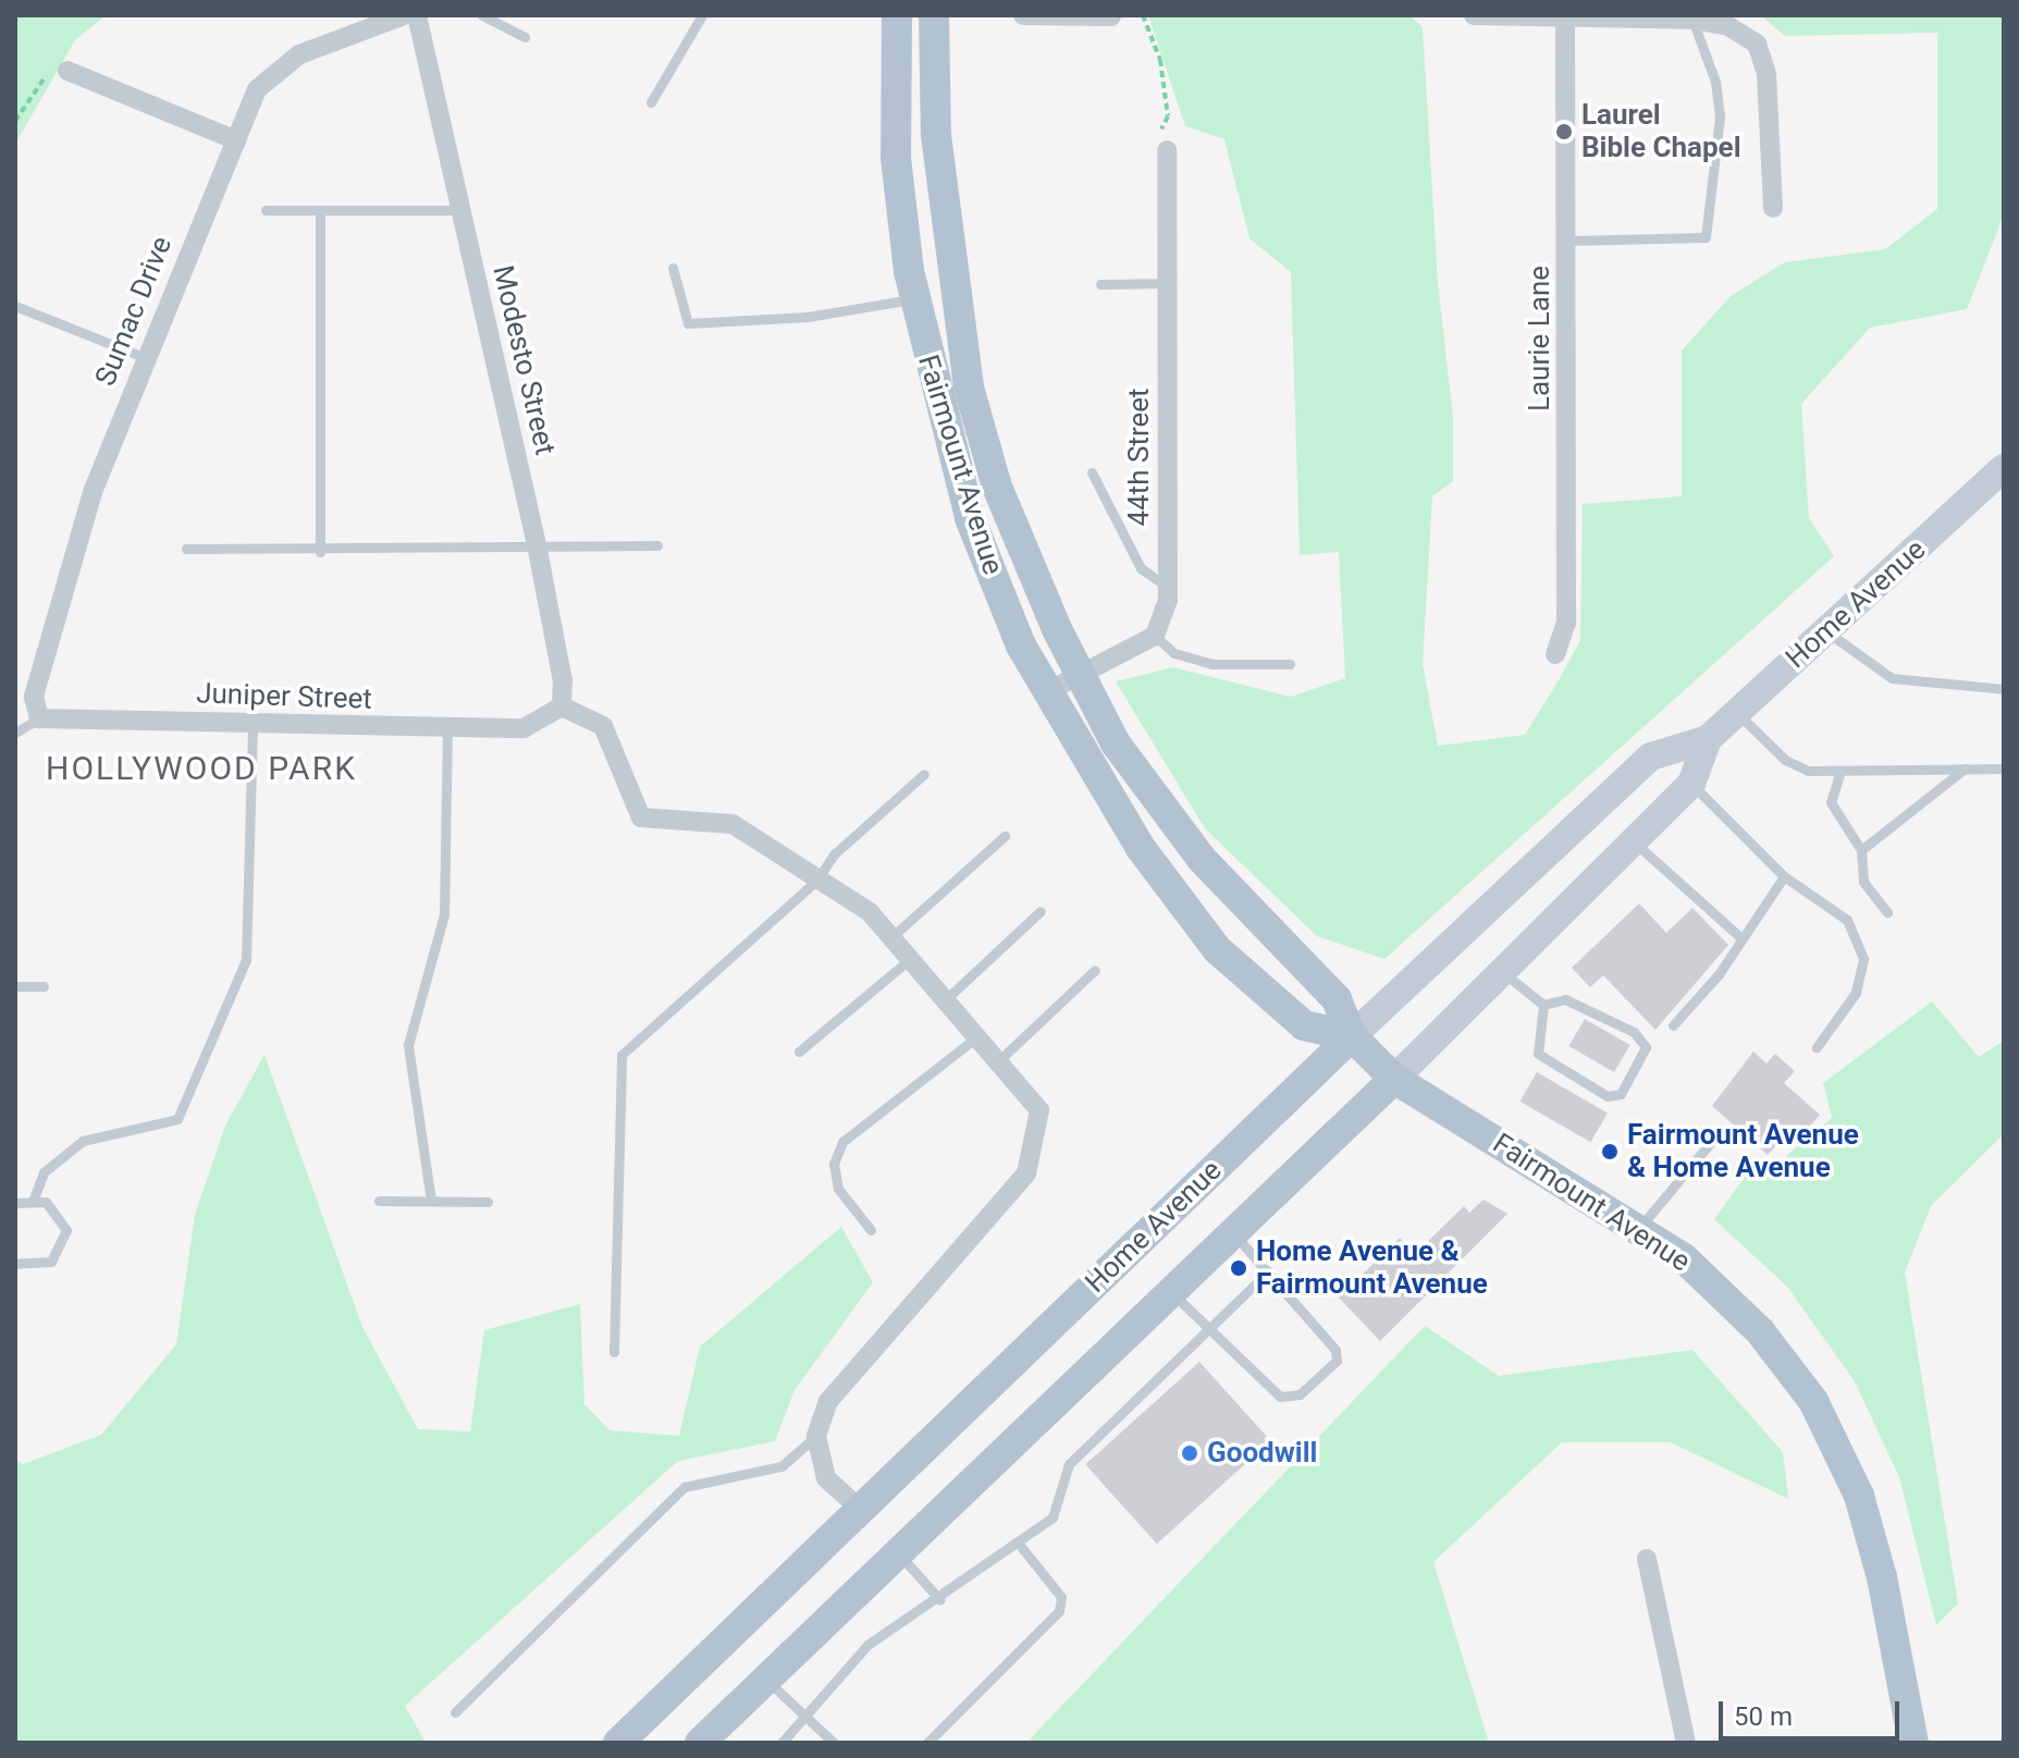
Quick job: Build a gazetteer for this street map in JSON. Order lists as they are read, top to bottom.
{
  "streets": {
    "main road": ["Fairmount Avenue", "Home Avenue"],
    "street": [
      "Sumac Drive",
      "Laurie Lane",
      "Modesto Street",
      "44th Street",
      "Juniper Street"
    ]
  },
  "crossings": [
    ["Sumac Drive", "Juniper Street"],
    ["Modesto Street", "Juniper Street"],
    ["Fairmount Avenue", "Home Avenue"]
  ],
  "districts": ["HOLLYWOOD PARK"],
  "places": [
    "Laurel Bible Chapel",
    "Fairmount Avenue & Home Avenue",
    "Home Avenue & Fairmount Avenue",
    "Goodwill"
  ],
  "scale_bar": "50 m"
}
